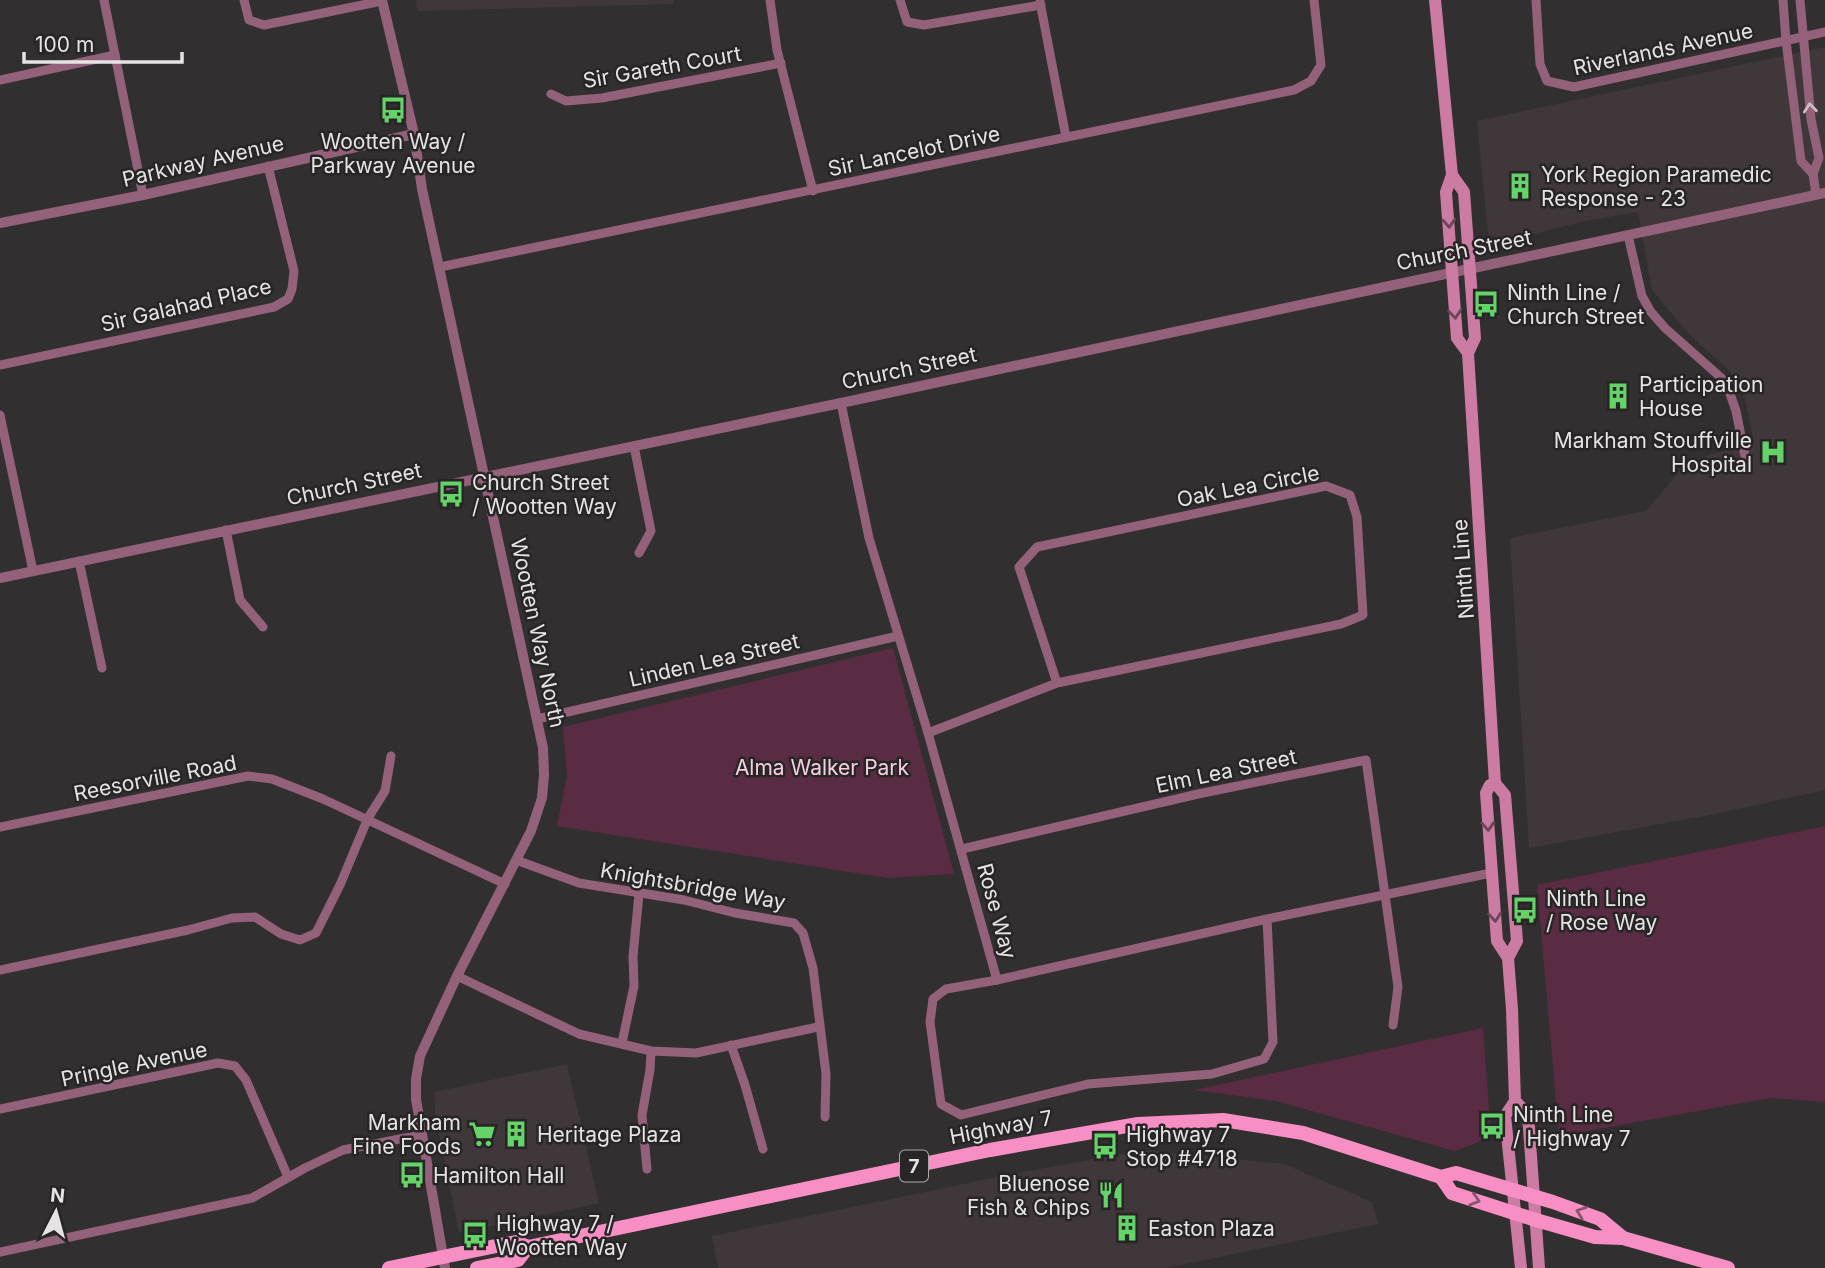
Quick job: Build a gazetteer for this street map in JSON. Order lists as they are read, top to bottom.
{
  "streets": {
    "main road": ["Ninth Line", "Highway 7", "7"],
    "street": [
      "Riverlands Avenue",
      "Sir Gareth Court",
      "Sir Lancelot Drive",
      "Parkway Avenue",
      "Church Street",
      "Sir Galahad Place",
      "Oak Lea Circle",
      "Wootten Way North",
      "Linden Lea Street",
      "Elm Lea Street",
      "Reesorville Road",
      "Knightsbridge Way",
      "Rose Way",
      "Pringle Avenue"
    ]
  },
  "crossings": [
    ["Sir Lancelot Drive", "Wootten Way North"],
    ["Parkway Avenue", "Sir Galahad Place"],
    ["Parkway Avenue", "Wootten Way North"],
    ["Church Street", "Ninth Line"],
    ["Church Street", "Wootten Way North"],
    ["Church Street", "Rose Way"],
    ["Oak Lea Circle", "Rose Way"],
    ["Ninth Line", "Rose Way"],
    ["Ninth Line", "Highway 7"],
    ["Wootten Way North", "Linden Lea Street"],
    ["Wootten Way North", "Reesorville Road"],
    ["Wootten Way North", "Knightsbridge Way"],
    ["Wootten Way North", "Highway 7"],
    ["Linden Lea Street", "Rose Way"],
    ["Elm Lea Street", "Rose Way"]
  ],
  "parks": ["Alma Walker Park"],
  "places": {
    "bus stop": [
      "Wootten Way / Parkway Avenue",
      "Ninth Line / Church Street",
      "Church Street / Wootten Way",
      "Ninth Line / Rose Way",
      "Ninth Line / Highway 7",
      "Highway 7 Stop #4718",
      "Hamilton Hall",
      "Highway 7 / Wootten Way"
    ],
    "building": [
      "York Region Paramedic Response - 23",
      "Participation House",
      "Heritage Plaza",
      "Easton Plaza"
    ],
    "hospital": ["Markham Stouffville Hospital"],
    "supermarket": ["Markham Fine Foods"],
    "restaurant": ["Bluenose Fish & Chips"]
  },
  "scale_bar": "100 m",
  "north": "top"
}
